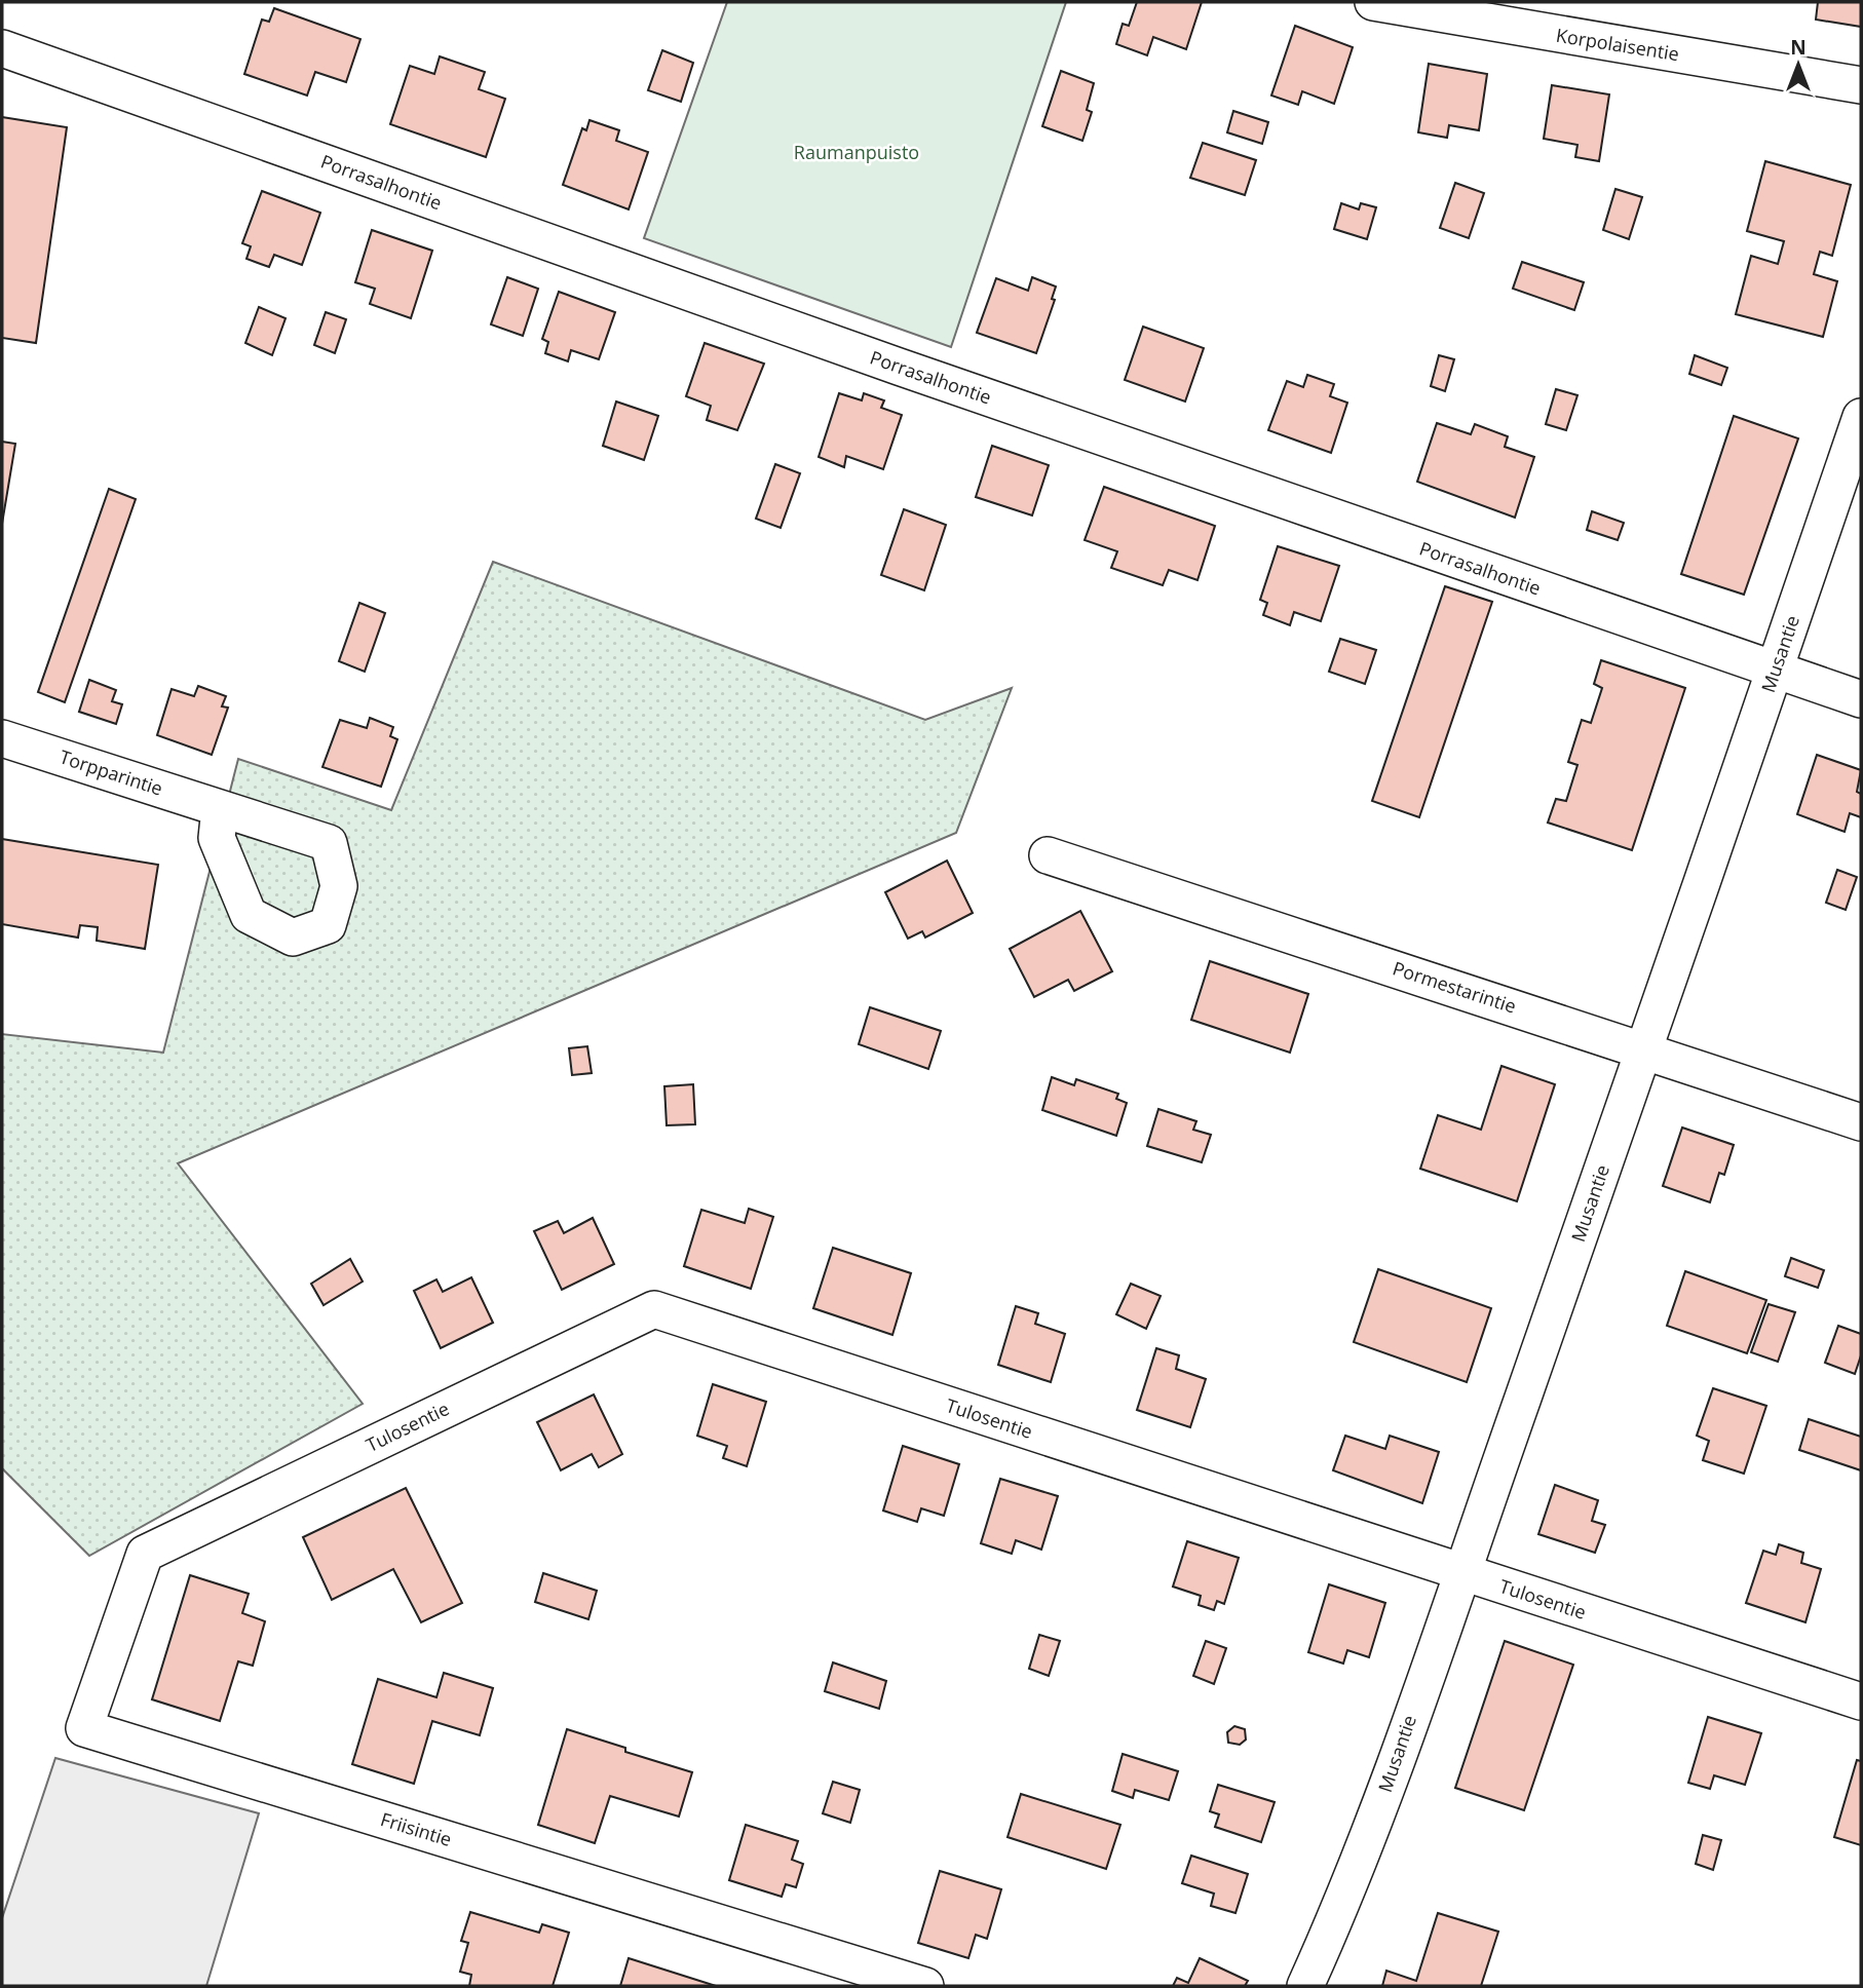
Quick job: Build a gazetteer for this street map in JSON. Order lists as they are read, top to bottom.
{
  "streets": {
    "street": [
      "Korpolaisentie",
      "Porrasalhontie",
      "Musantie",
      "Torpparintie",
      "Pormestarintie",
      "Tulosentie",
      "Friisintie"
    ]
  },
  "crossings": [
    ["Porrasalhontie", "Musantie"],
    ["Musantie", "Pormestarintie"],
    ["Musantie", "Tulosentie"],
    ["Tulosentie", "Friisintie"]
  ],
  "parks": ["Raumanpuisto"],
  "north": "top"
}
